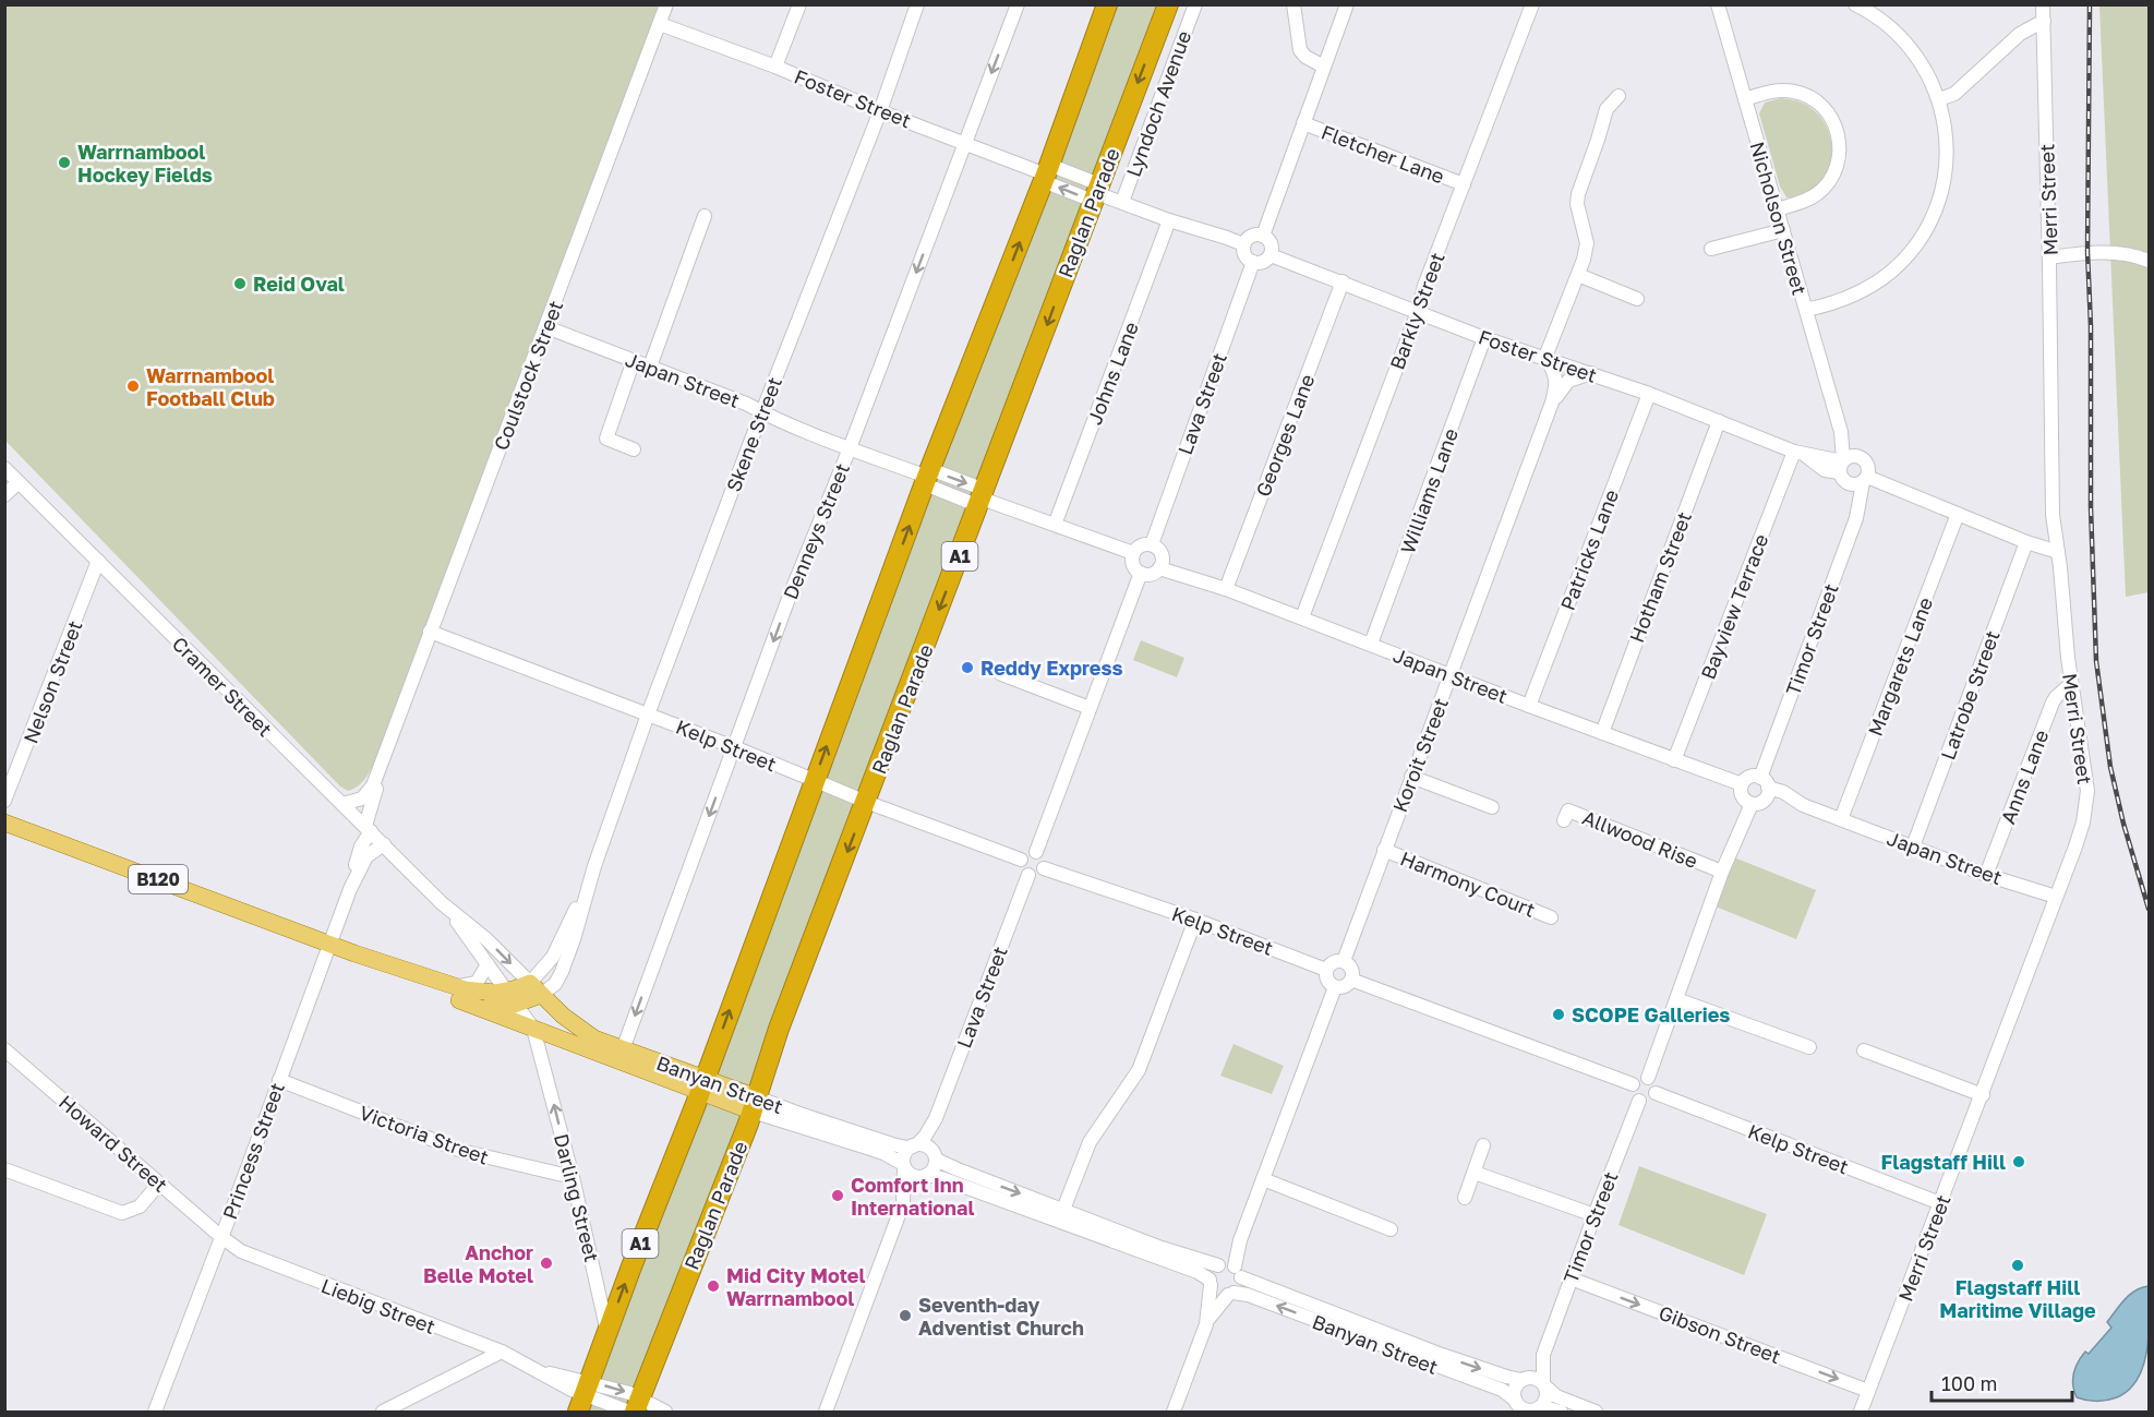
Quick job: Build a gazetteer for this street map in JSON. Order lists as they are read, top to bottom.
{
  "streets": {
    "highway": ["Raglan Parade", "A1"],
    "main road": ["B120", "Banyan Street"],
    "street": [
      "Foster Street",
      "Lyndoch Avenue",
      "Fletcher Lane",
      "Merri Street",
      "Nicholson Street",
      "Barkly Street",
      "Johns Lane",
      "Coulstock Street",
      "Japan Street",
      "Lava Street",
      "Skene Street",
      "Georges Lane",
      "Williams Lane",
      "Denneys Street",
      "Patricks Lane",
      "Hotham Street",
      "Bayview Terrace",
      "Timor Street",
      "Margarets Lane",
      "Nelson Street",
      "Cramer Street",
      "Latrobe Street",
      "Kelp Street",
      "Koroit Street",
      "Anns Lane",
      "Allwood Rise",
      "Harmony Court",
      "Victoria Street",
      "Howard Street",
      "Princess Street",
      "Darling Street",
      "Liebig Street",
      "Gibson Street"
    ]
  },
  "crossings": [
    ["Foster Street", "Raglan Parade"],
    ["Foster Street", "Nicholson Street"],
    ["Foster Street", "Barkly Street"],
    ["Foster Street", "Coulstock Street"],
    ["Foster Street", "Lava Street"],
    ["Foster Street", "Skene Street"],
    ["Foster Street", "Georges Lane"],
    ["Foster Street", "Williams Lane"],
    ["Foster Street", "Denneys Street"],
    ["Foster Street", "Patricks Lane"],
    ["Foster Street", "A1"],
    ["Foster Street", "Hotham Street"],
    ["Foster Street", "Bayview Terrace"],
    ["Foster Street", "Timor Street"],
    ["Foster Street", "Koroit Street"],
    ["Fletcher Lane", "Barkly Street"],
    ["Merri Street", "Japan Street"],
    ["Merri Street", "Kelp Street"],
    ["Merri Street", "Anns Lane"],
    ["Merri Street", "Gibson Street"],
    ["Raglan Parade", "Japan Street"],
    ["Raglan Parade", "Kelp Street"],
    ["Raglan Parade", "Banyan Street"],
    ["Raglan Parade", "Liebig Street"],
    ["Nicholson Street", "Timor Street"],
    ["Barkly Street", "Japan Street"],
    ["Johns Lane", "Japan Street"],
    ["Coulstock Street", "Japan Street"],
    ["Coulstock Street", "Cramer Street"],
    ["Coulstock Street", "Kelp Street"],
    ["Coulstock Street", "Princess Street"],
    ["Japan Street", "Lava Street"],
    ["Japan Street", "Skene Street"],
    ["Japan Street", "Georges Lane"],
    ["Japan Street", "Williams Lane"],
    ["Japan Street", "Denneys Street"],
    ["Japan Street", "Patricks Lane"],
    ["Japan Street", "A1"],
    ["Japan Street", "Hotham Street"],
    ["Japan Street", "Bayview Terrace"],
    ["Japan Street", "Timor Street"],
    ["Japan Street", "Margarets Lane"],
    ["Japan Street", "Latrobe Street"],
    ["Japan Street", "Koroit Street"],
    ["Japan Street", "Anns Lane"],
    ["Lava Street", "Kelp Street"],
    ["Lava Street", "Banyan Street"],
    ["Skene Street", "Cramer Street"],
    ["Skene Street", "Kelp Street"],
    ["Skene Street", "B120"],
    ["Skene Street", "Banyan Street"],
    ["Denneys Street", "Kelp Street"],
    ["Denneys Street", "Banyan Street"],
    ["A1", "Kelp Street"],
    ["A1", "Banyan Street"],
    ["A1", "Darling Street"],
    ["A1", "Liebig Street"],
    ["Timor Street", "Kelp Street"],
    ["Timor Street", "Banyan Street"],
    ["Timor Street", "Gibson Street"],
    ["Nelson Street", "Cramer Street"],
    ["Cramer Street", "B120"],
    ["Cramer Street", "Banyan Street"],
    ["Cramer Street", "Princess Street"],
    ["Kelp Street", "Koroit Street"],
    ["Koroit Street", "Harmony Court"],
    ["B120", "Banyan Street"],
    ["B120", "Princess Street"],
    ["B120", "Darling Street"],
    ["Banyan Street", "Darling Street"],
    ["Victoria Street", "Princess Street"],
    ["Victoria Street", "Darling Street"],
    ["Howard Street", "Princess Street"],
    ["Howard Street", "Liebig Street"],
    ["Princess Street", "Liebig Street"]
  ],
  "one_way": ["Denneys Street", "Darling Street", "Gibson Street"],
  "places": [
    "Warrnambool Hockey Fields",
    "Reid Oval",
    "Warrnambool Football Club",
    "Reddy Express",
    "SCOPE Galleries",
    "Flagstaff Hill",
    "Comfort Inn International",
    "Anchor Belle Motel",
    "Flagstaff Hill Maritime Village",
    "Mid City Motel Warrnambool",
    "Seventh-day Adventist Church"
  ],
  "scale_bar": "100 m"
}
